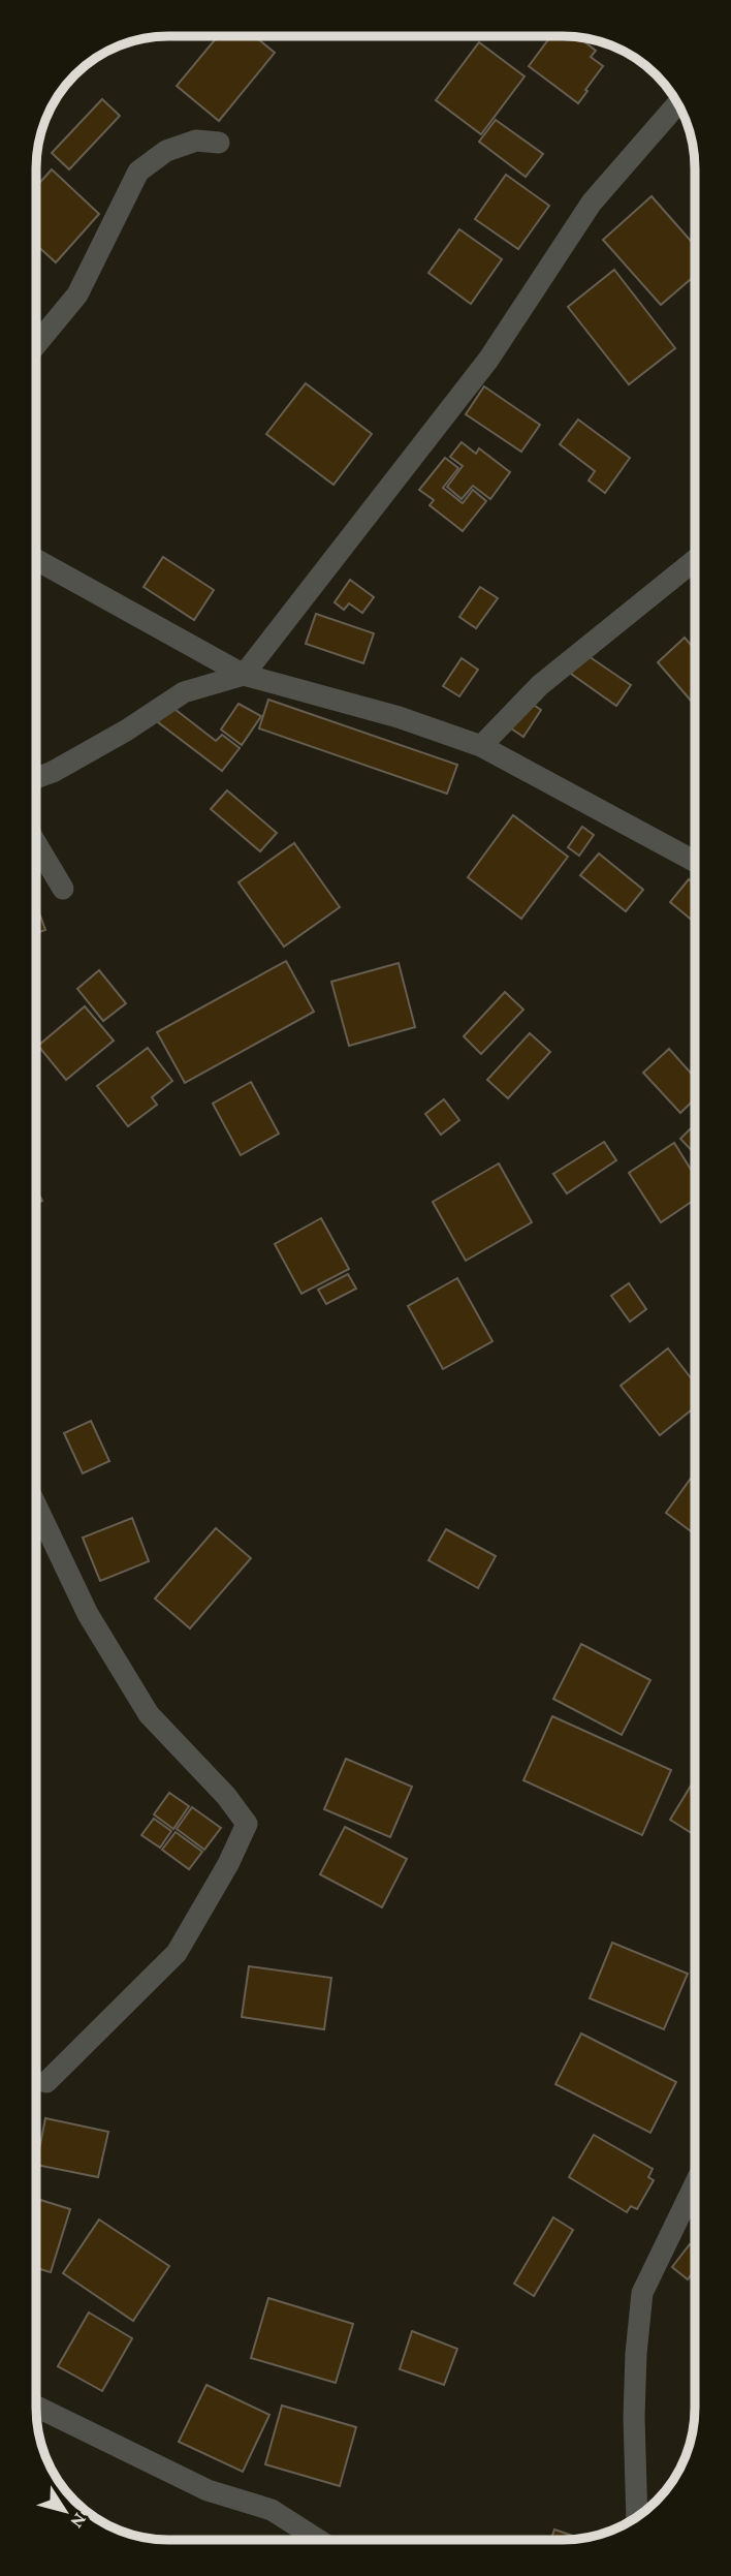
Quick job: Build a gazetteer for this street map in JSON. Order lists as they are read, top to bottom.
{
  "north": "bottom right"
}
